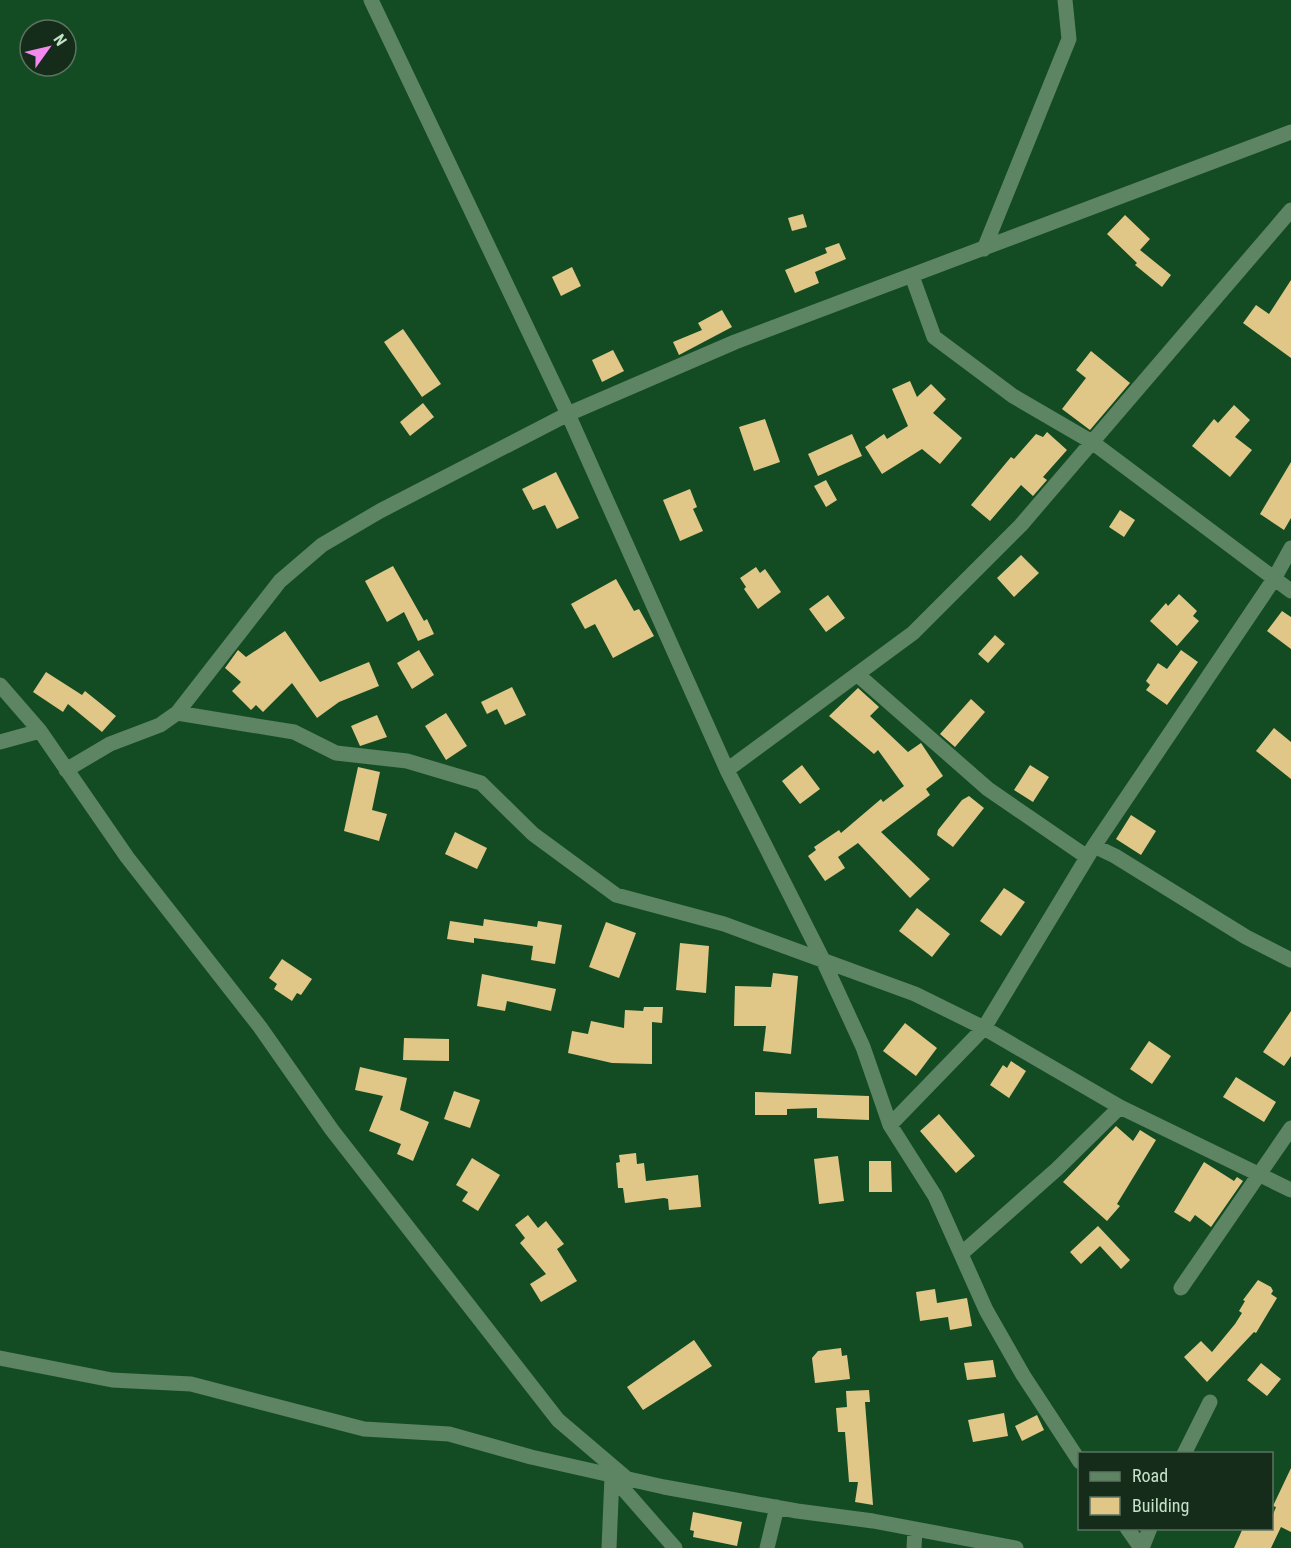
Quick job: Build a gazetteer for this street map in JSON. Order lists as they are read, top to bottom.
{
  "legend": ["Road", "Building"],
  "north": "top right"
}
